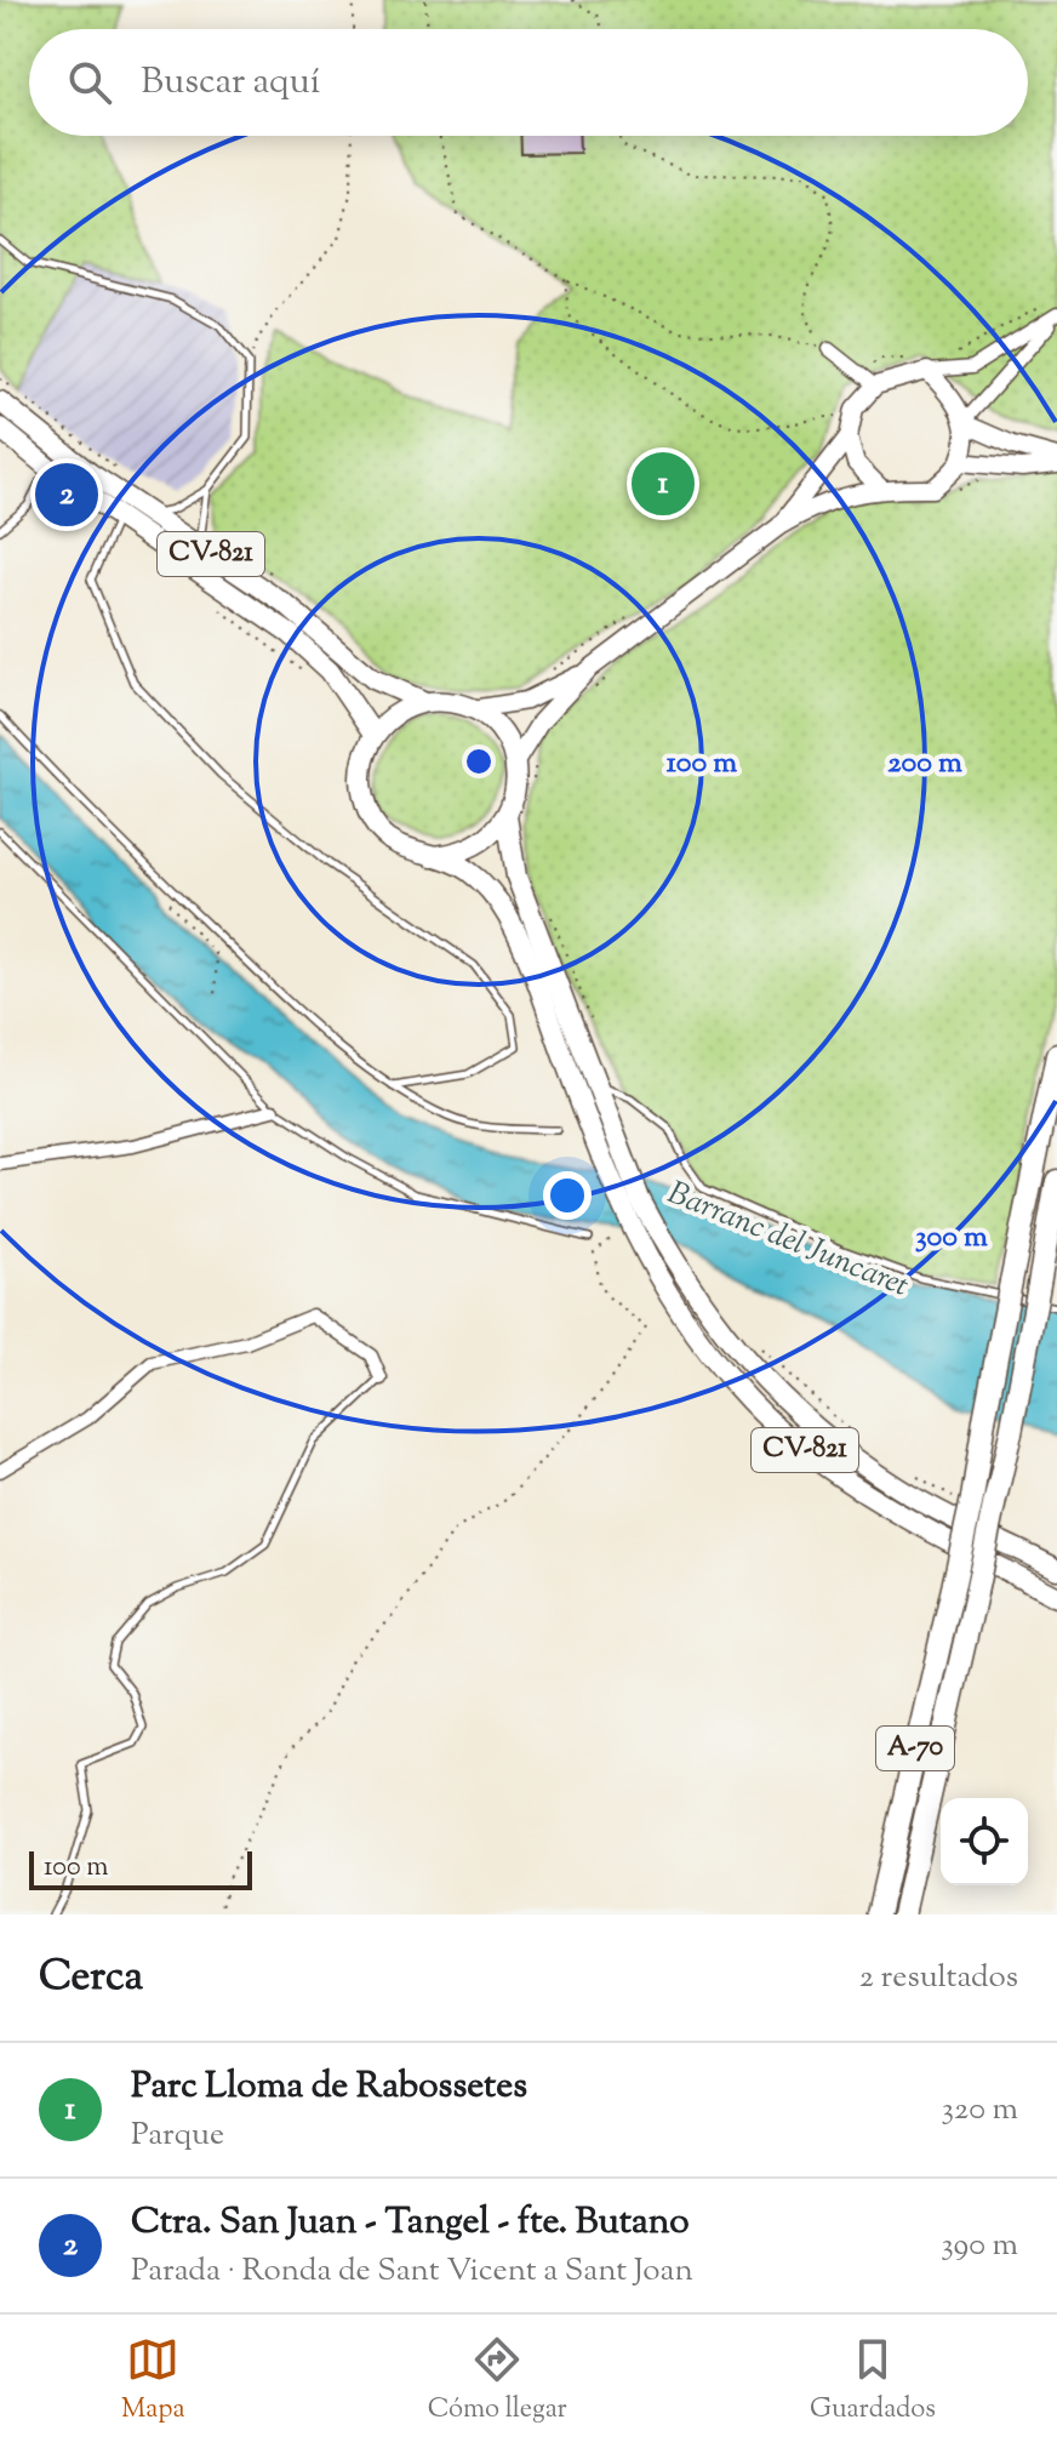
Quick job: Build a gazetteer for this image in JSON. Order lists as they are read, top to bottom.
{
  "streets": {
    "highway": ["A-70"],
    "main road": ["CV-821"]
  },
  "water": ["Barranc del Juncaret"],
  "scale_bar": "100 m",
  "page": {
    "search": "Buscar aquí",
    "pins": ["1", "2"],
    "scale": "100 m",
    "heading": ["Cerca", "2 resultados"],
    "list": [
      {
        "mark": "1",
        "name": "Parc Lloma de Rabossetes",
        "note": "Parque",
        "value": "320 m"
      },
      {
        "mark": "2",
        "name": "Ctra. San Juan - Tangel - fte. Butano",
        "note": "Parada · Ronda de Sant Vicent a Sant Joan",
        "value": "390 m"
      }
    ],
    "nav": ["Mapa", "Cómo llegar", "Guardados"]
  },
  "rings": ["100 m", "200 m", "300 m"]
}
